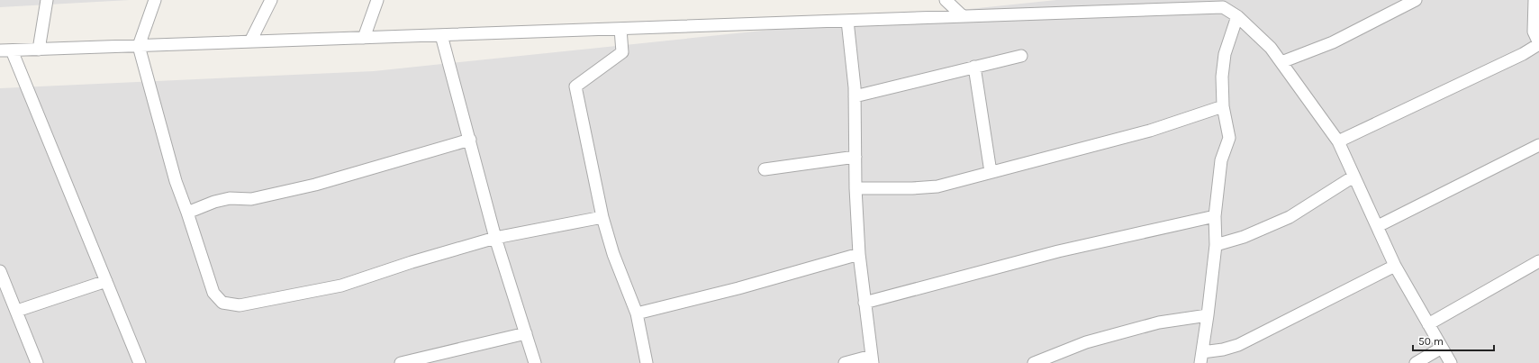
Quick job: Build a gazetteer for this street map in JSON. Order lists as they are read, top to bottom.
{
  "scale_bar": "50 m"
}
